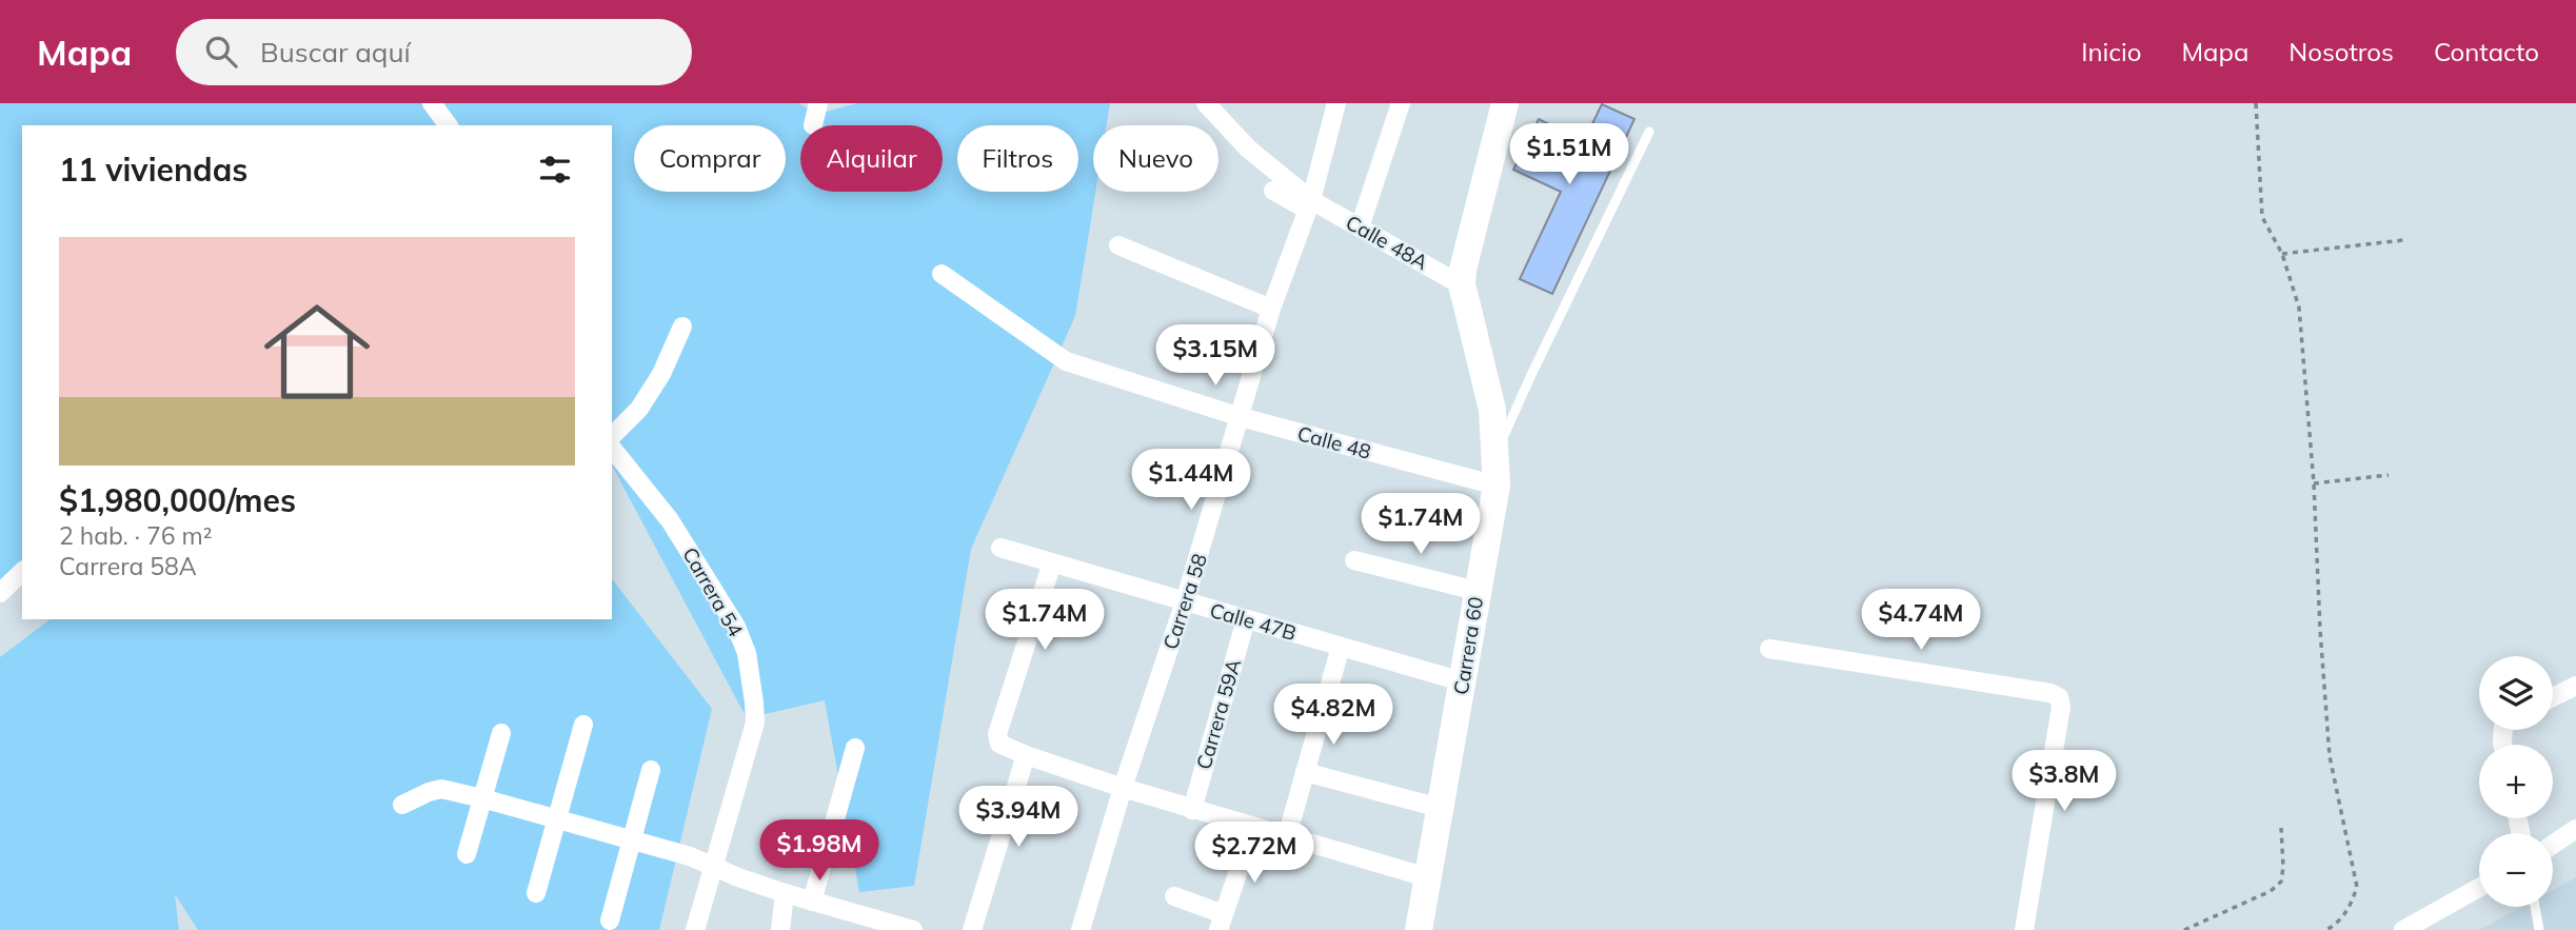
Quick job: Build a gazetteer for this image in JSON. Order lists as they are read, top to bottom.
{
  "streets": {
    "street": [
      "Calle 48A",
      "Calle 48",
      "Carrera 54",
      "Carrera 58",
      "Calle 47B",
      "Carrera 60",
      "Carrera 59A"
    ]
  },
  "crossings": [
    ["Calle 48A", "Carrera 58"],
    ["Calle 48A", "Carrera 60"],
    ["Calle 48", "Carrera 58"],
    ["Calle 48", "Carrera 60"],
    ["Carrera 58", "Calle 47B"],
    ["Calle 47B", "Carrera 60"],
    ["Calle 47B", "Carrera 59A"]
  ],
  "page": {
    "header": "Mapa",
    "search": "Buscar aquí",
    "nav": [
      "Inicio",
      "Mapa",
      "Nosotros",
      "Contacto"
    ],
    "price": [
      "$1.51M",
      "$3.15M",
      "$1.44M",
      "$1.74M",
      "$1.74M",
      "$4.74M",
      "$4.82M",
      "$3.8M",
      "$3.94M",
      "$1.98M",
      "$2.72M"
    ],
    "chip": [
      "Comprar",
      "Alquilar",
      "Filtros",
      "Nuevo"
    ],
    "heading": "11 viviendas",
    "list": [
      {
        "name": "$1,980,000/mes",
        "note": "2 hab. · 76 m² · Carrera 58A"
      }
    ],
    "map_buttons": ["+", "−"]
  }
}
